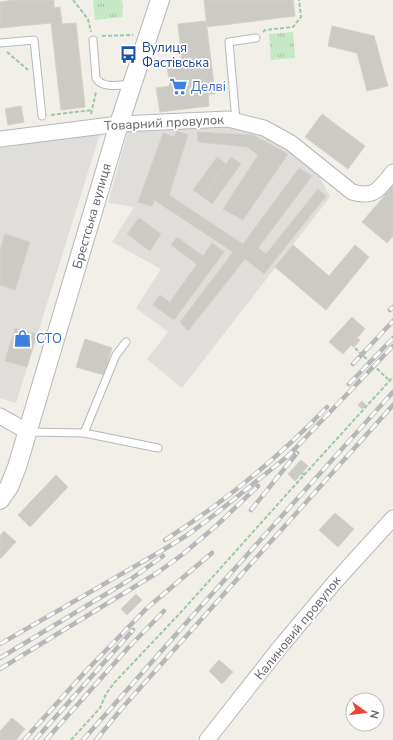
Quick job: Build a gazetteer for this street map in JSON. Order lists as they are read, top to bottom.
{
  "streets": {
    "street": ["Товарний провулок", "Брестська вулиця", "Калиновий провулок"]
  },
  "crossings": [
    ["Товарний провулок", "Брестська вулиця"]
  ],
  "places": {
    "bus stop": ["Вулиця Фастівська"],
    "supermarket": ["Делві"],
    "shop": ["СТО"]
  },
  "north": "right"
}
